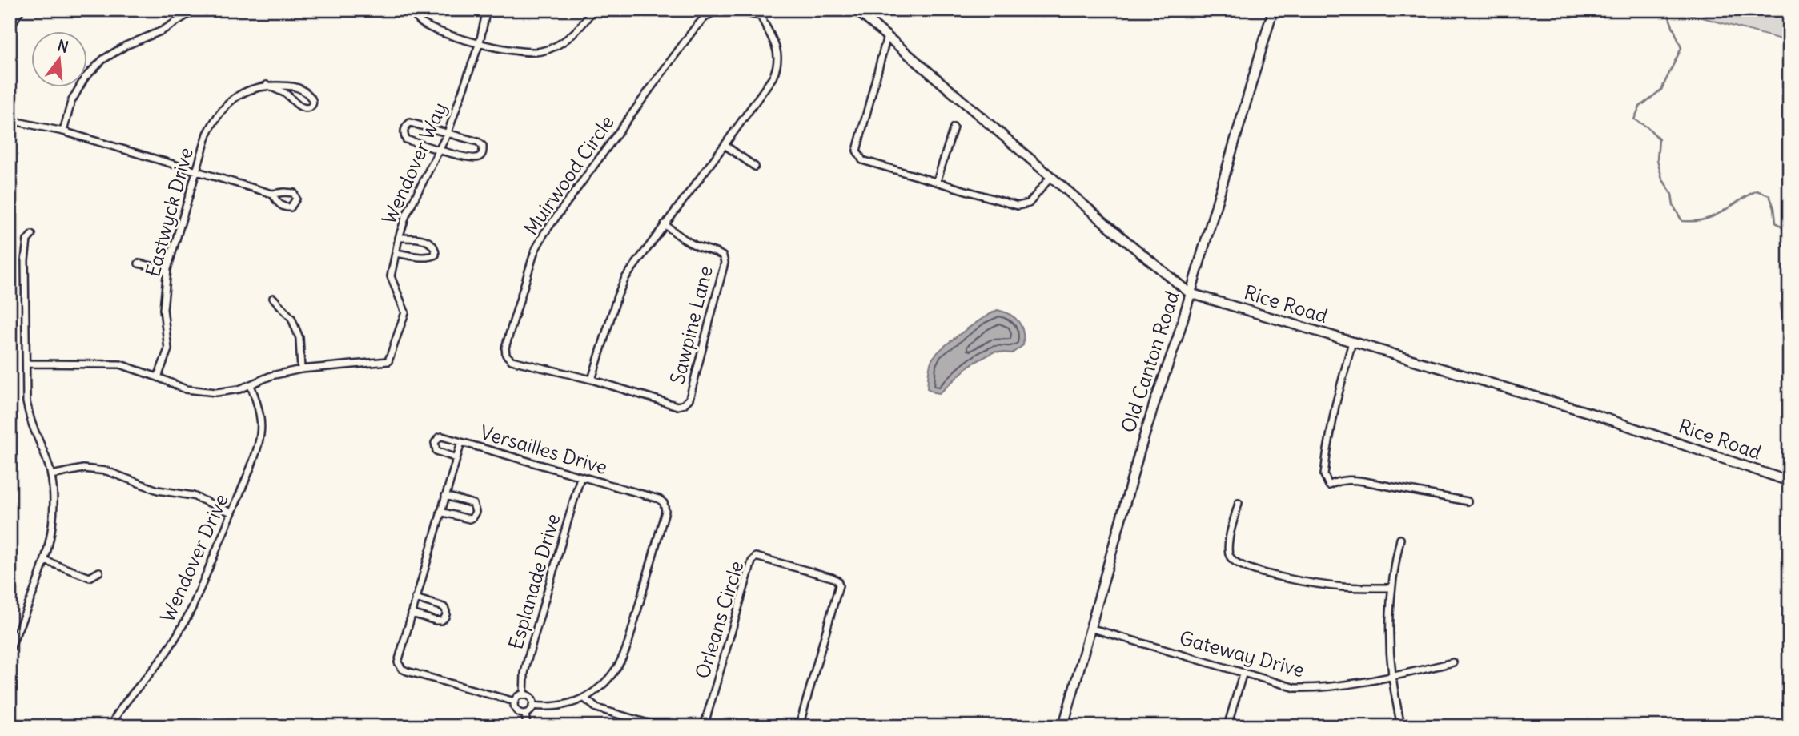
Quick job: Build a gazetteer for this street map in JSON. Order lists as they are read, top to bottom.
{
  "streets": {
    "street": [
      "Wendover Way",
      "Muirwood Circle",
      "Eastwyck Drive",
      "Rice Road",
      "Sawpine Lane",
      "Old Canton Road",
      "Versailles Drive",
      "Wendover Drive",
      "Esplanade Drive",
      "Orleans Circle",
      "Gateway Drive"
    ]
  },
  "crossings": [
    ["Wendover Way", "Eastwyck Drive"],
    ["Wendover Way", "Wendover Drive"],
    ["Muirwood Circle", "Sawpine Lane"],
    ["Rice Road", "Old Canton Road"],
    ["Old Canton Road", "Gateway Drive"],
    ["Versailles Drive", "Esplanade Drive"]
  ],
  "north": "top"
}
